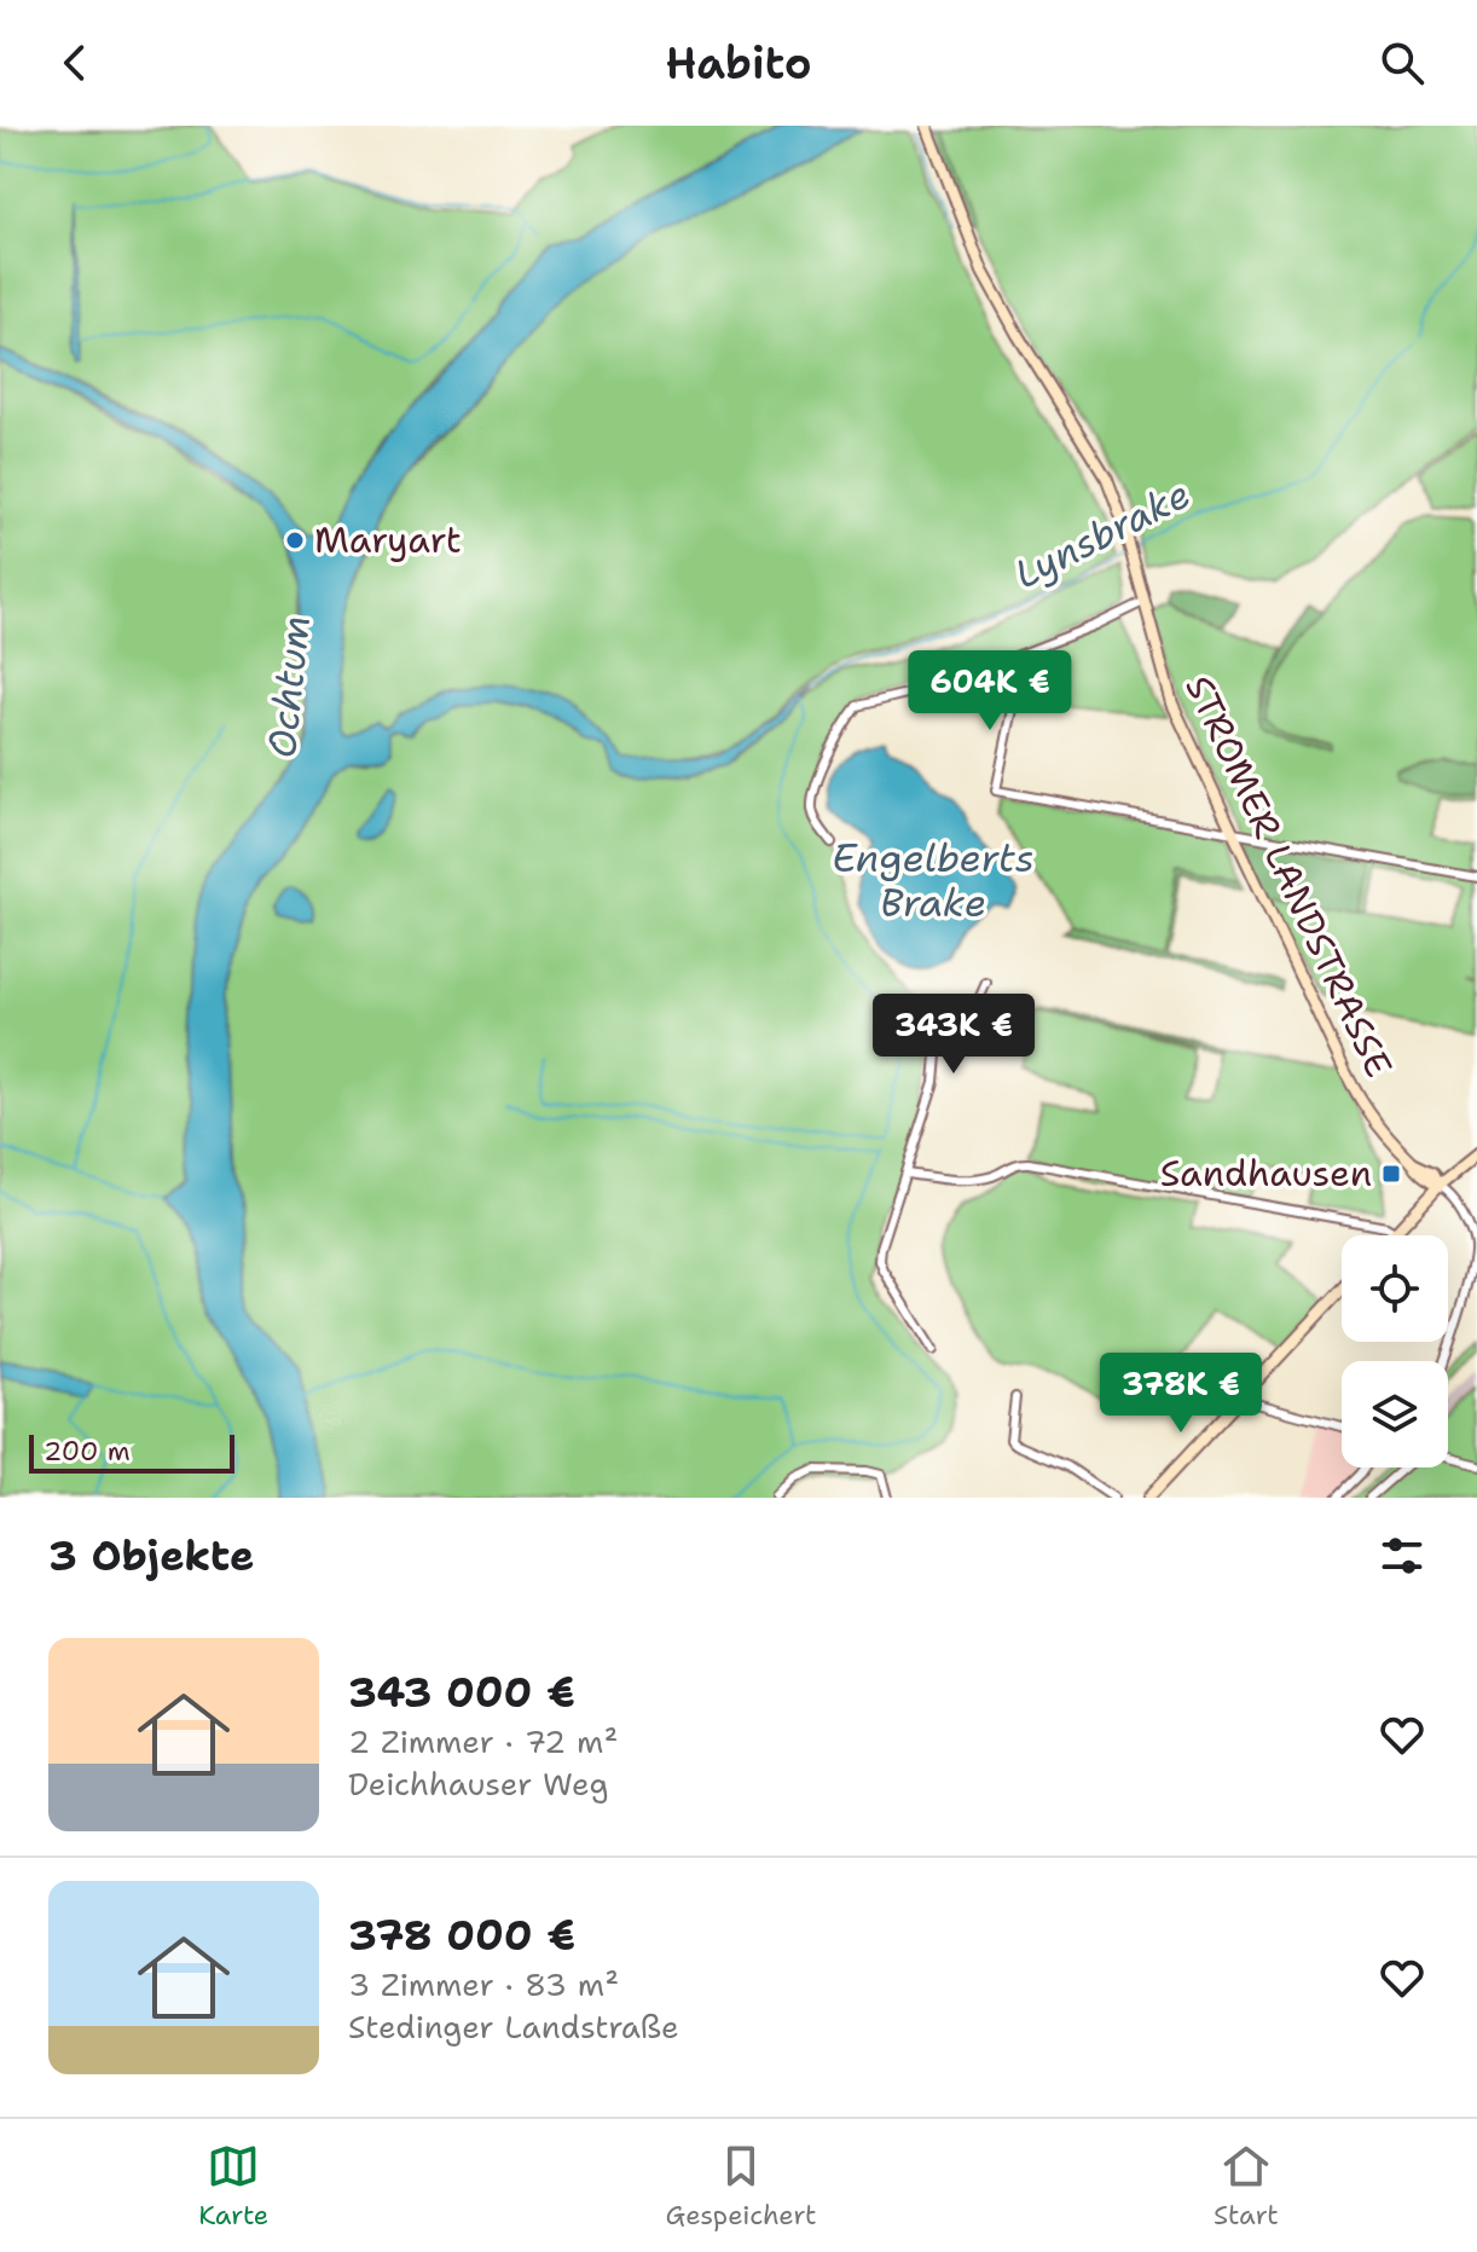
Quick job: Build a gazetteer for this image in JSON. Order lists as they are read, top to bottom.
{
  "streets": {
    "main road": ["STROMER LANDSTRASSE"]
  },
  "water": ["Lynsbrake", "Ochtum", "Engelberts Brake"],
  "places": {
    "other": ["Maryart"],
    "transit": ["Sandhausen"]
  },
  "scale_bar": "200 m",
  "page": {
    "header": "Habito",
    "price": ["604K €", "343K €", "378K €"],
    "scale": "200 m",
    "heading": "3 Objekte",
    "list": [
      {
        "name": "343 000 €",
        "note": "2 Zimmer · 72 m² · Deichhauser Weg"
      },
      {
        "name": "378 000 €",
        "note": "3 Zimmer · 83 m² · Stedinger Landstraße"
      }
    ],
    "tabs": ["Karte", "Gespeichert", "Start"]
  }
}
